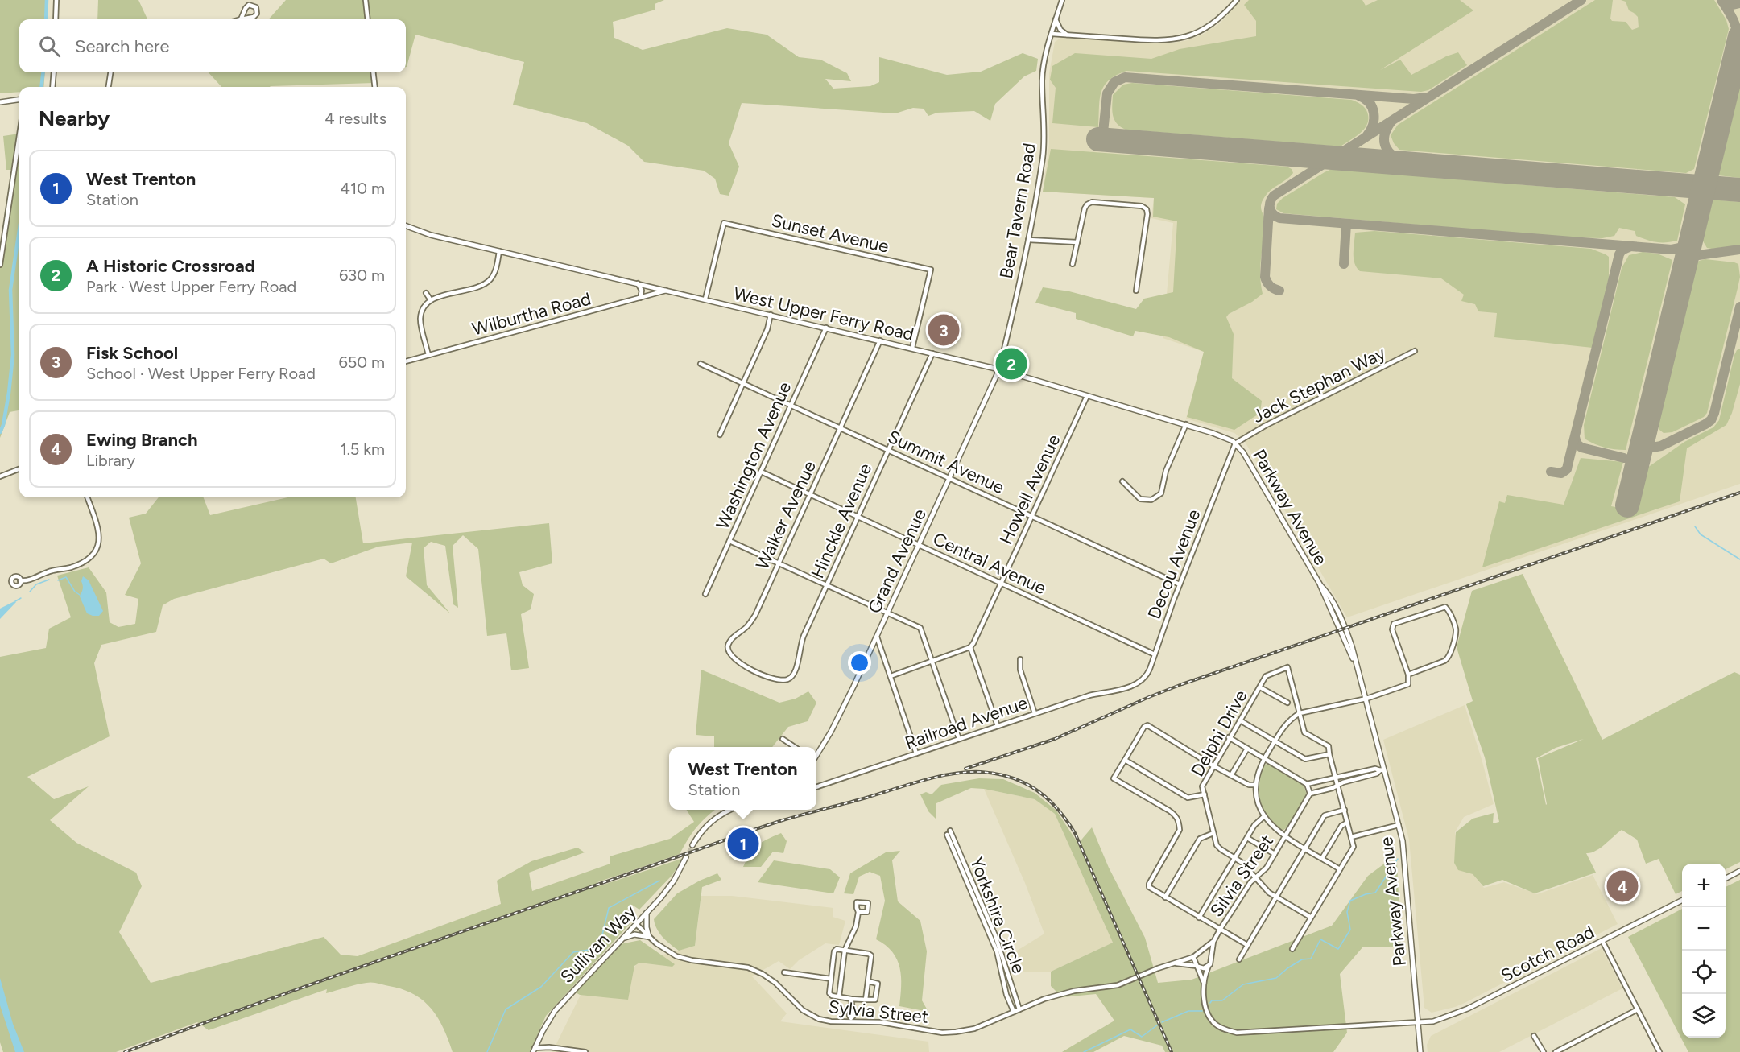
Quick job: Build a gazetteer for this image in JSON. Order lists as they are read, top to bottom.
{
  "streets": {
    "main road": [
      "West Upper Ferry Road",
      "Parkway Avenue",
      "Grand Avenue",
      "Sullivan Way",
      "Scotch Road"
    ],
    "street": [
      "Bear Tavern Road",
      "Sunset Avenue",
      "Wilburtha Road",
      "Jack Stephan Way",
      "Washington Avenue",
      "Summit Avenue",
      "Howell Avenue",
      "Walker Avenue",
      "Hinckle Avenue",
      "Central Avenue",
      "Decou Avenue",
      "Railroad Avenue",
      "Delphi Drive",
      "Silvia Street",
      "Yorkshire Circle",
      "Sylvia Street"
    ]
  },
  "crossings": [
    ["Bear Tavern Road", "West Upper Ferry Road"],
    ["Bear Tavern Road", "Grand Avenue"],
    ["Sunset Avenue", "West Upper Ferry Road"],
    ["Wilburtha Road", "West Upper Ferry Road"],
    ["West Upper Ferry Road", "Jack Stephan Way"],
    ["West Upper Ferry Road", "Washington Avenue"],
    ["West Upper Ferry Road", "Howell Avenue"],
    ["West Upper Ferry Road", "Parkway Avenue"],
    ["West Upper Ferry Road", "Walker Avenue"],
    ["West Upper Ferry Road", "Hinckle Avenue"],
    ["West Upper Ferry Road", "Grand Avenue"],
    ["West Upper Ferry Road", "Decou Avenue"],
    ["Jack Stephan Way", "Parkway Avenue"],
    ["Jack Stephan Way", "Decou Avenue"],
    ["Washington Avenue", "Summit Avenue"],
    ["Washington Avenue", "Central Avenue"],
    ["Summit Avenue", "Howell Avenue"],
    ["Summit Avenue", "Walker Avenue"],
    ["Summit Avenue", "Hinckle Avenue"],
    ["Summit Avenue", "Grand Avenue"],
    ["Summit Avenue", "Decou Avenue"],
    ["Howell Avenue", "Central Avenue"],
    ["Parkway Avenue", "Decou Avenue"],
    ["Parkway Avenue", "Scotch Road"],
    ["Walker Avenue", "Hinckle Avenue"],
    ["Walker Avenue", "Central Avenue"],
    ["Hinckle Avenue", "Central Avenue"],
    ["Grand Avenue", "Central Avenue"],
    ["Central Avenue", "Decou Avenue"],
    ["Decou Avenue", "Railroad Avenue"],
    ["Delphi Drive", "Silvia Street"],
    ["Yorkshire Circle", "Sylvia Street"],
    ["Sullivan Way", "Sylvia Street"]
  ],
  "page": {
    "search": "Search here",
    "heading": ["Nearby", "4 results"],
    "list": [
      {
        "mark": "1",
        "name": "West Trenton",
        "note": "Station",
        "value": "410 m"
      },
      {
        "mark": "2",
        "name": "A Historic Crossroad",
        "note": "Park · West Upper Ferry Road",
        "value": "630 m"
      },
      {
        "mark": "3",
        "name": "Fisk School",
        "note": "School · West Upper Ferry Road",
        "value": "650 m"
      },
      {
        "mark": "4",
        "name": "Ewing Branch",
        "note": "Library",
        "value": "1.5 km"
      }
    ],
    "pins": [
      "3",
      "2",
      "1",
      "4"
    ],
    "popup": ["West Trenton", "Station"],
    "map_buttons": ["+", "−"]
  }
}
